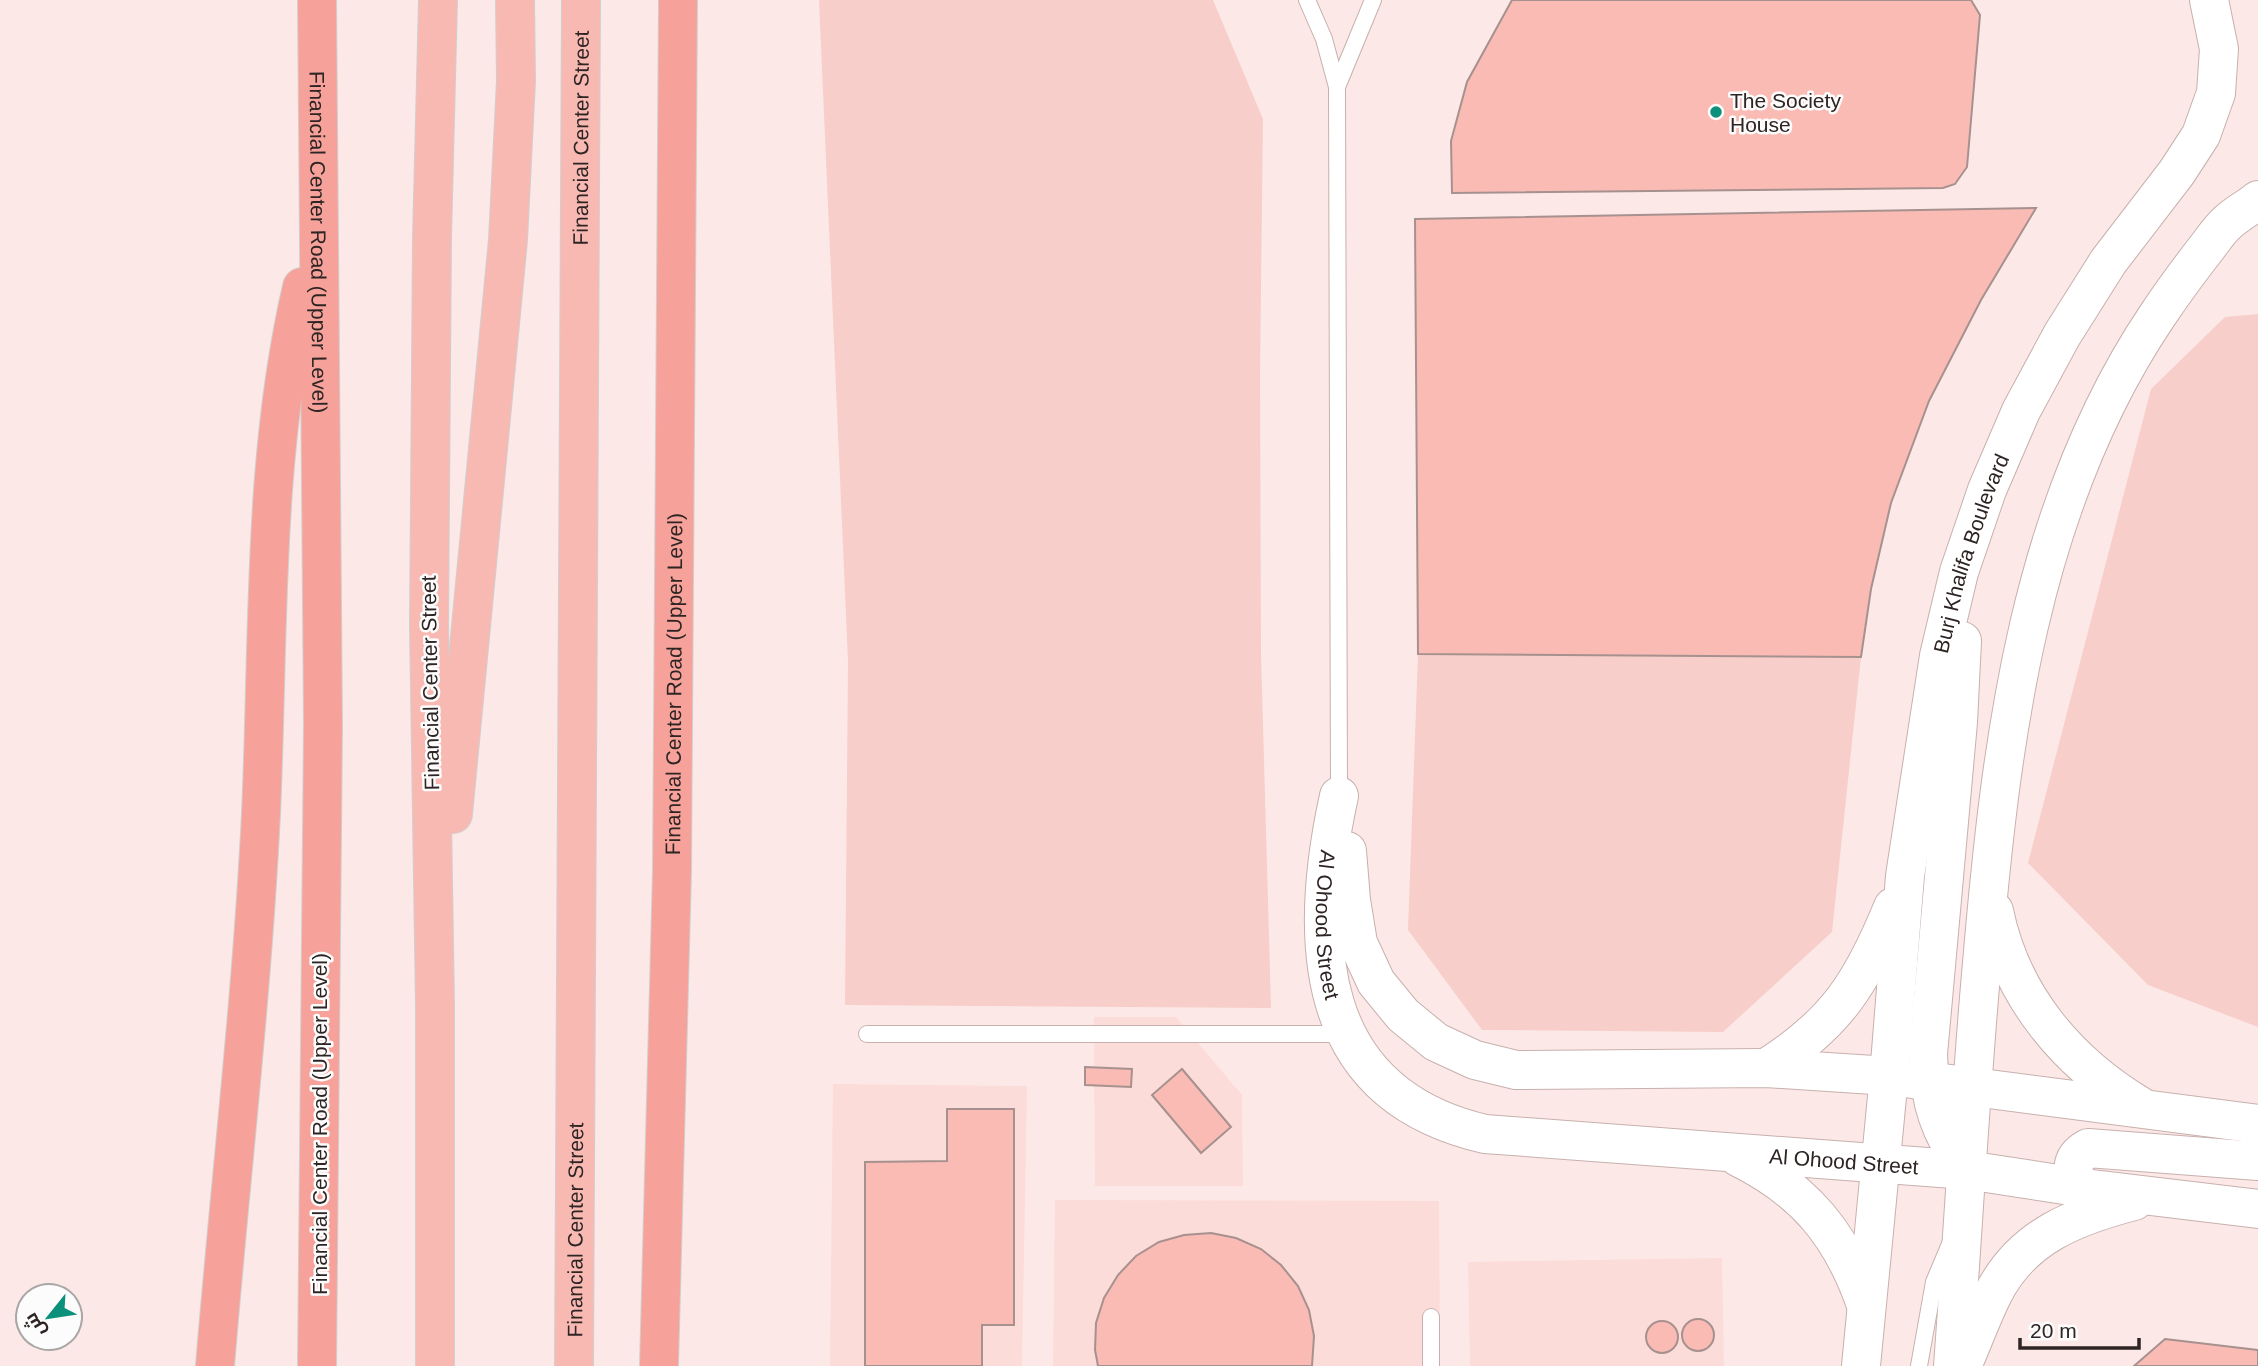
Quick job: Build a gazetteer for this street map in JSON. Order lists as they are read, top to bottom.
{
  "streets": {
    "highway": ["Financial Center Road (Upper Level)"],
    "main road": ["Financial Center Street"],
    "street": ["Burj Khalifa Boulevard", "Al Ohood Street"]
  },
  "crossings": [
    ["Burj Khalifa Boulevard", "Al Ohood Street"]
  ],
  "places": ["The Society House"],
  "scale_bar": "20 m",
  "north": "bottom left"
}
